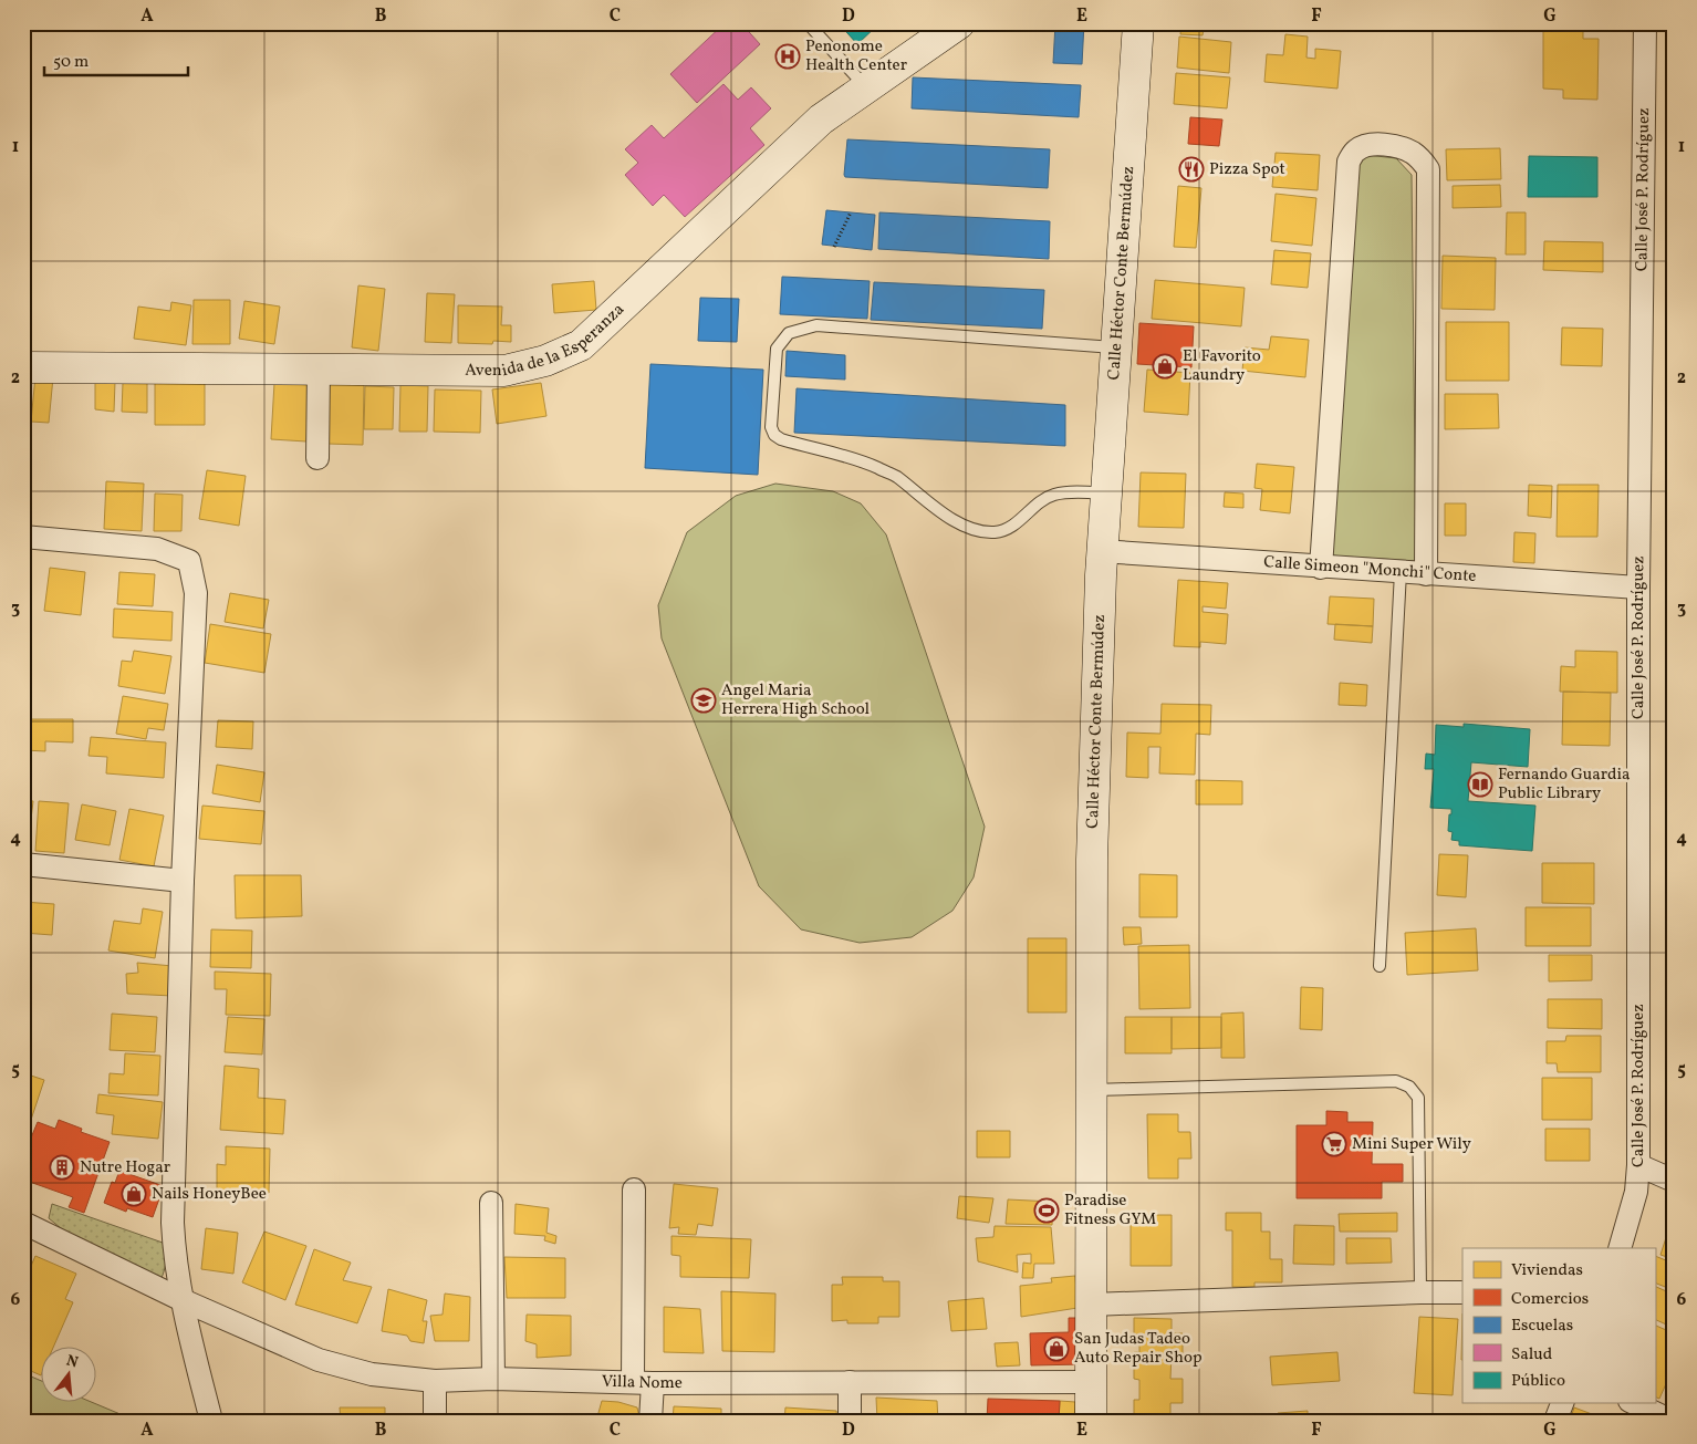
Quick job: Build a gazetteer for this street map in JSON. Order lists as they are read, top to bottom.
{
  "streets": {
    "street": [
      "Calle José P. Rodríguez",
      "Calle Héctor Conte Bermúdez",
      "Avenida de la Esperanza",
      "Calle Simeon \"Monchi\" Conte",
      "Villa Nome"
    ]
  },
  "crossings": [
    ["Calle José P. Rodríguez", "Calle Simeon \"Monchi\" Conte"],
    ["Calle Héctor Conte Bermúdez", "Calle Simeon \"Monchi\" Conte"],
    ["Calle Héctor Conte Bermúdez", "Villa Nome"]
  ],
  "places": {
    "hospital": ["Penonome Health Center"],
    "restaurant": ["Pizza Spot"],
    "shop": ["El Favorito Laundry", "Nails HoneyBee", "San Judas Tadeo Auto Repair Shop"],
    "school or university": ["Angel Maria Herrera High School"],
    "library": ["Fernando Guardia Public Library"],
    "supermarket": ["Mini Super Wily"],
    "building": ["Nutre Hogar"],
    "sports": ["Paradise Fitness GYM"]
  },
  "legend": [
    "Viviendas",
    "Comercios",
    "Escuelas",
    "Salud",
    "Público"
  ],
  "scale_bar": "50 m",
  "north": "top",
  "grid": {
    "columns": [
      "A",
      "B",
      "C",
      "D",
      "E",
      "F",
      "G"
    ],
    "rows": [
      "1",
      "2",
      "3",
      "4",
      "5",
      "6"
    ]
  }
}
